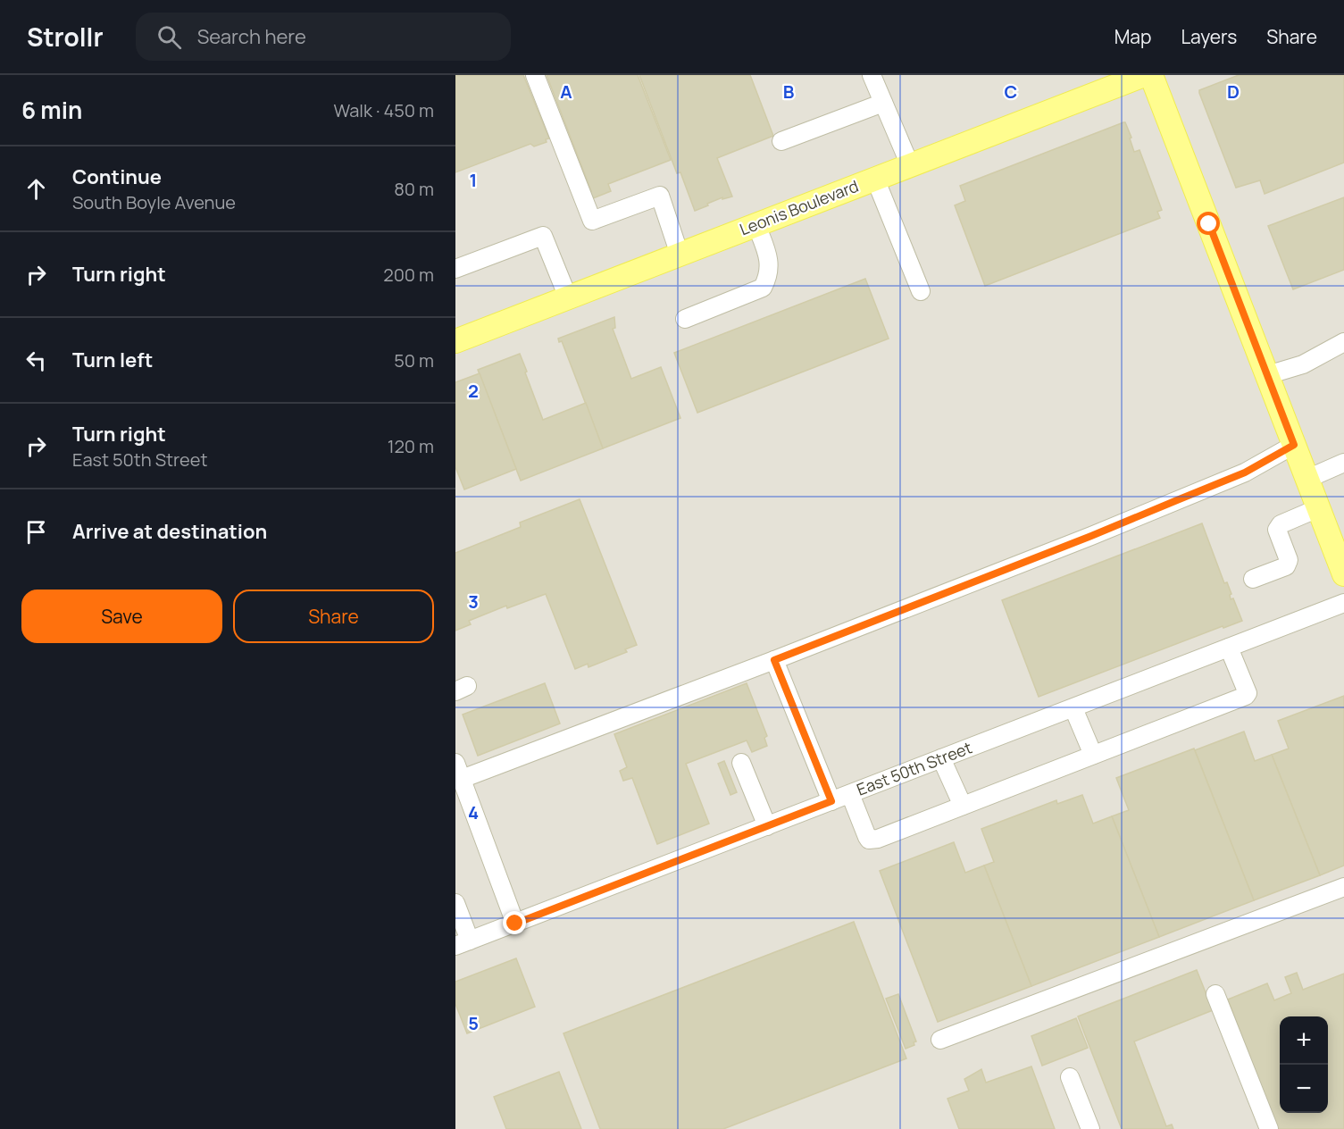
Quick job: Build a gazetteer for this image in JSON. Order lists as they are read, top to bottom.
{
  "streets": {
    "main road": ["Leonis Boulevard"],
    "street": ["East 50th Street"]
  },
  "page": {
    "header": "Strollr",
    "search": "Search here",
    "nav": ["Map", "Layers", "Share"],
    "heading": ["6 min", "Walk · 450 m"],
    "list": [
      ["Continue", "South Boyle Avenue", "80 m"],
      ["Turn right", "200 m"],
      ["Turn left", "50 m"],
      ["Turn right", "East 50th Street", "120 m"],
      "Arrive at destination"
    ],
    "buttons": ["Save", "Share"],
    "map_buttons": ["+", "−"]
  },
  "grid": {
    "columns": [
      "A",
      "B",
      "C",
      "D"
    ],
    "rows": [
      "1",
      "2",
      "3",
      "4",
      "5"
    ]
  }
}
